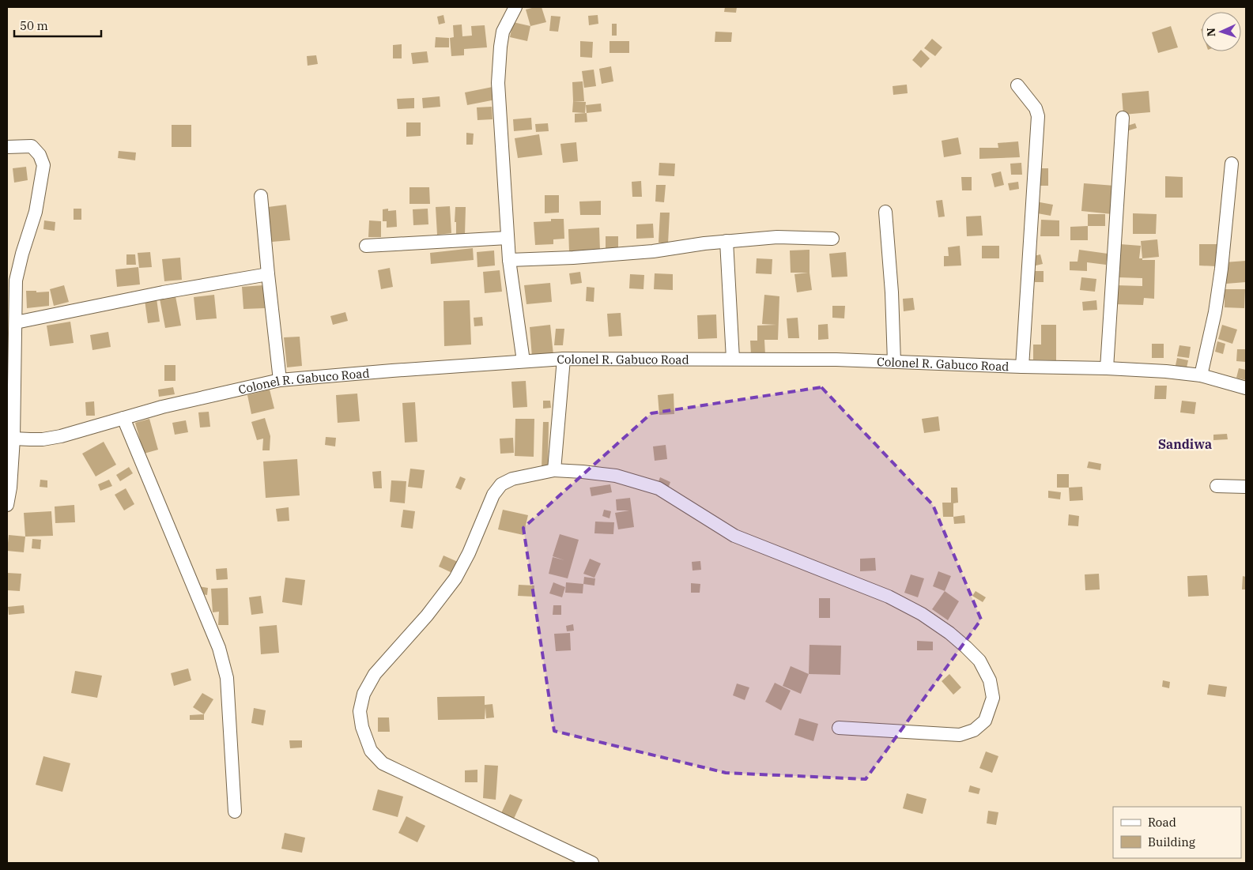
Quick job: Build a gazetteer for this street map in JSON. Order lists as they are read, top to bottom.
{
  "streets": {
    "street": ["Colonel R. Gabuco Road"]
  },
  "districts": ["Sandiwa"],
  "legend": ["Road", "Building"],
  "scale_bar": "50 m",
  "north": "left"
}
